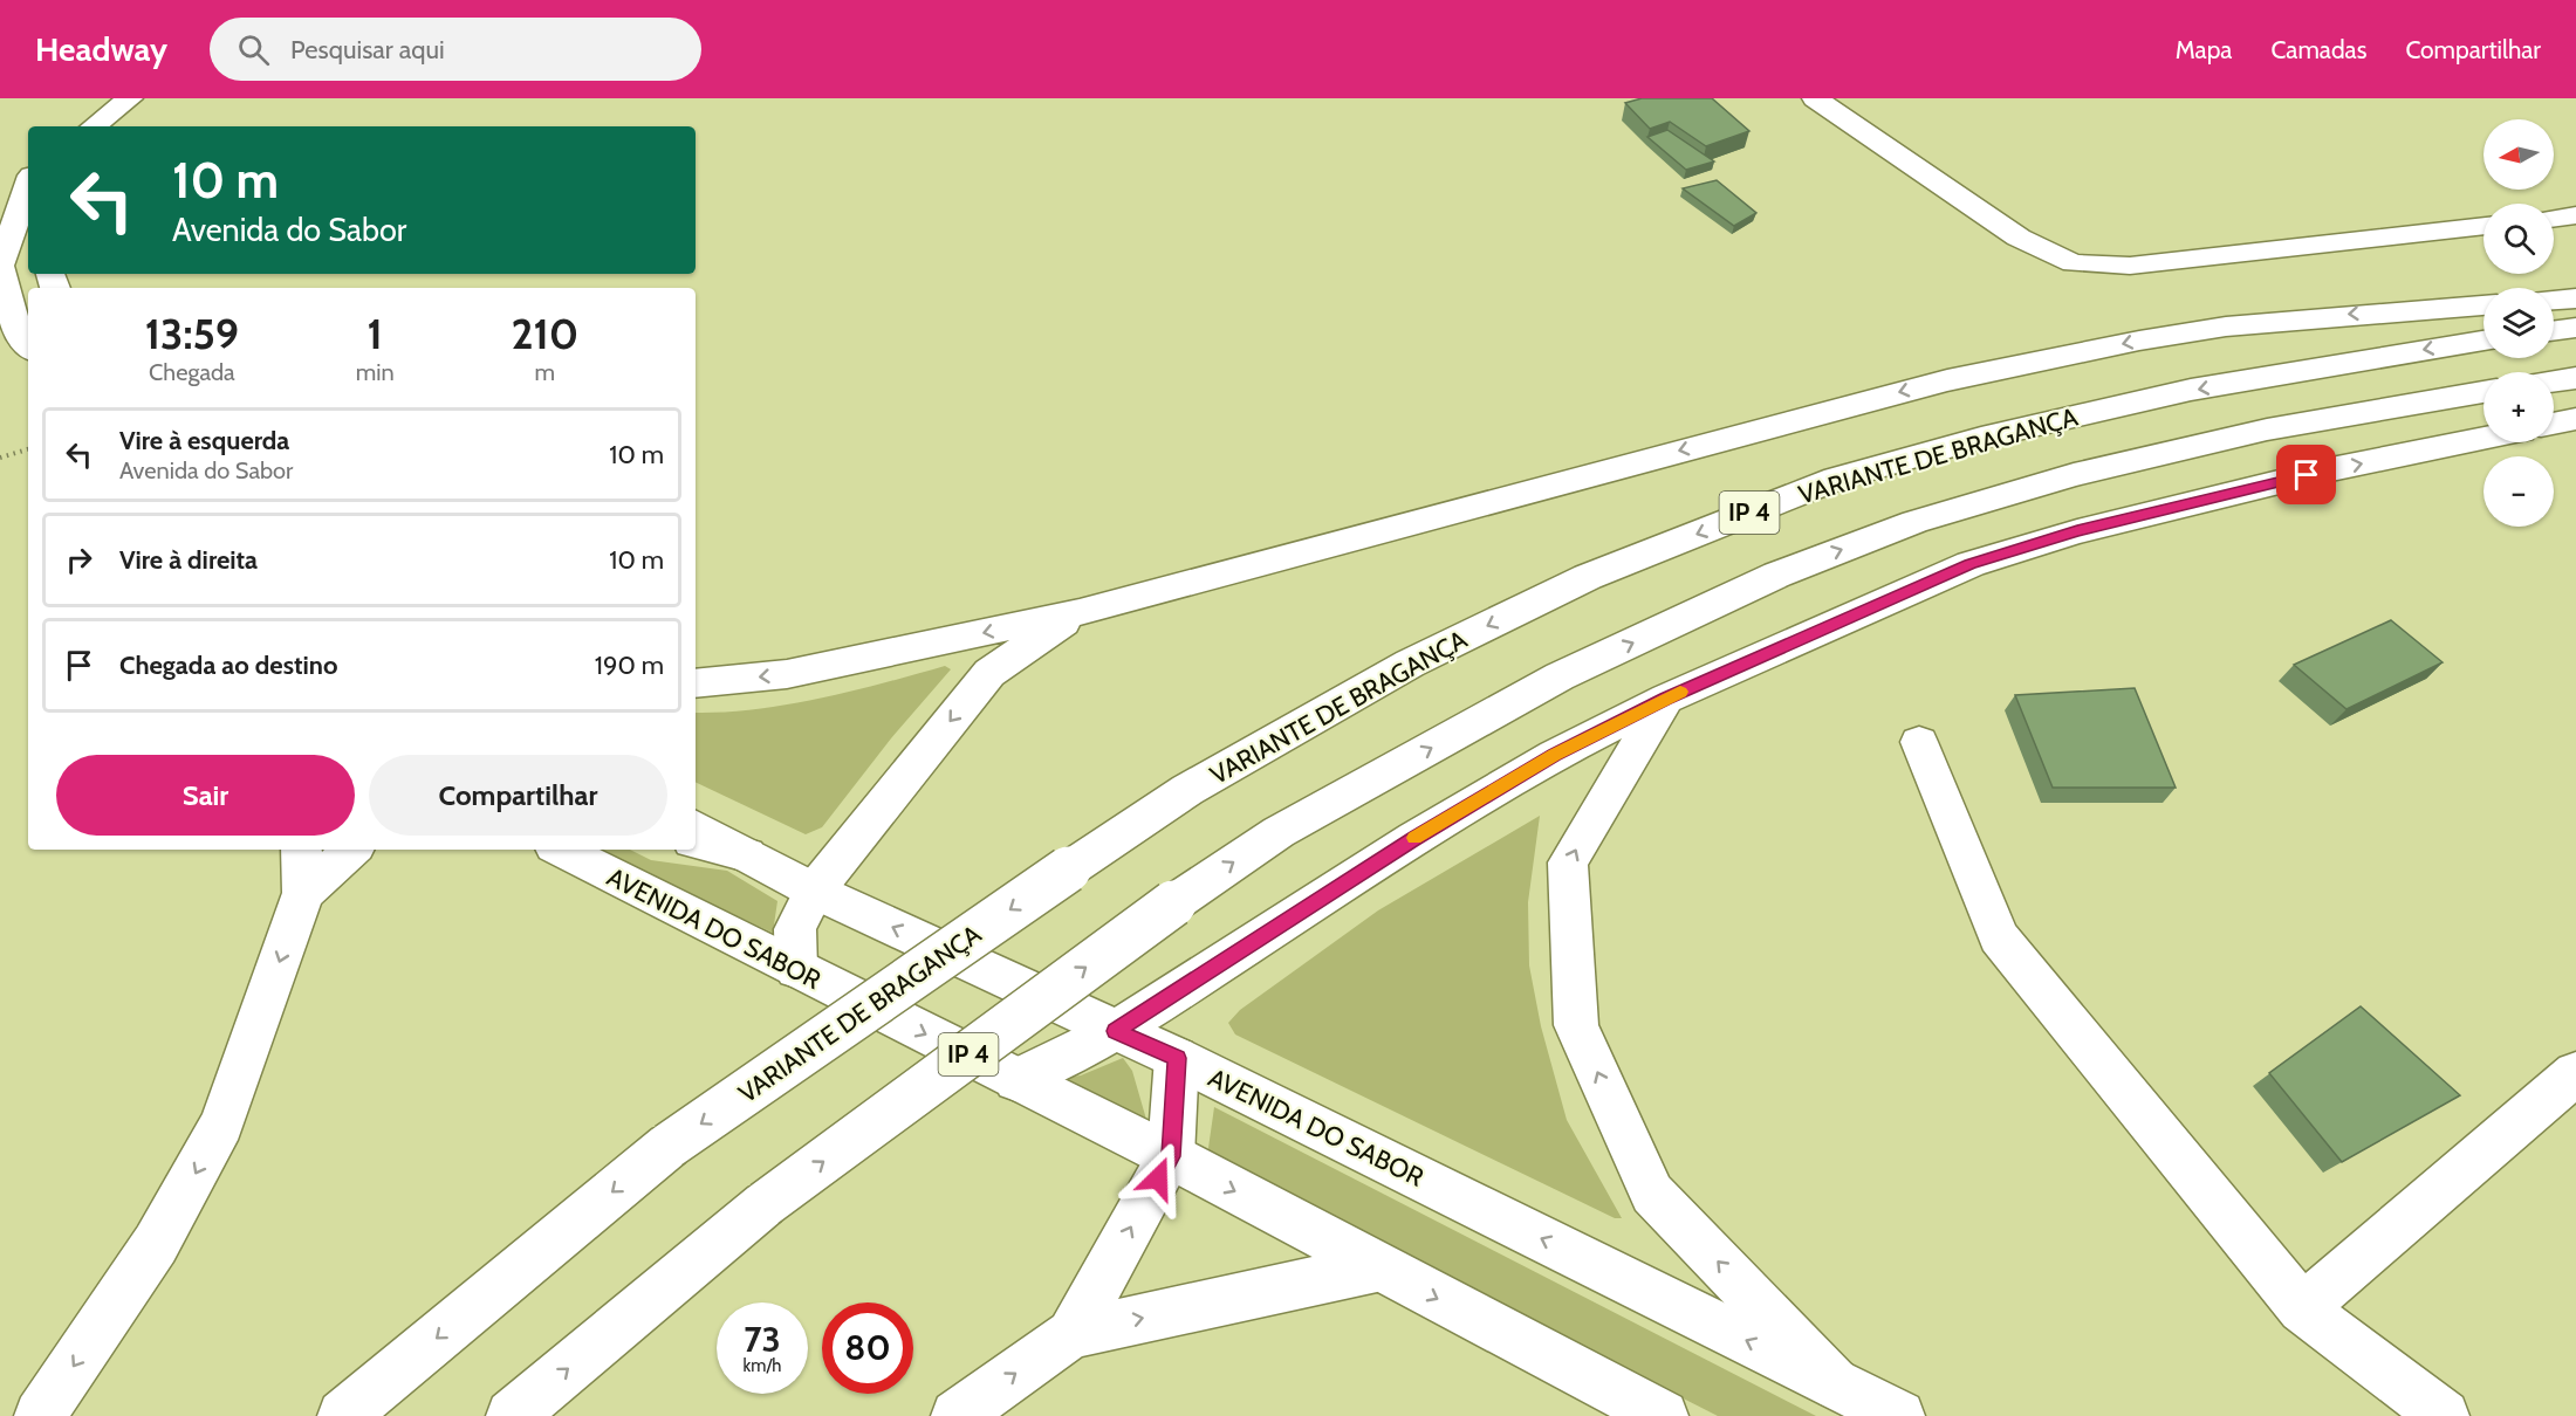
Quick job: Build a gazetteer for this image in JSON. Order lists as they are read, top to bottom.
{
  "streets": {
    "main road": ["VARIANTE DE BRAGANÇA", "IP 4", "AVENIDA DO SABOR"]
  },
  "north": "left",
  "page": {
    "header": "Headway",
    "search": "Pesquisar aqui",
    "nav": ["Mapa", "Camadas", "Compartilhar"],
    "map_buttons": ["+", "−"],
    "turn": ["10 m", "Avenida do Sabor"],
    "eta": [
      "13:59",
      "Chegada",
      "1",
      "min",
      "210",
      "m"
    ],
    "list": [
      {
        "name": "Vire à esquerda",
        "note": "Avenida do Sabor",
        "value": "10 m"
      },
      {
        "name": "Vire à direita",
        "value": "10 m"
      },
      {
        "name": "Chegada ao destino",
        "value": "190 m"
      }
    ],
    "buttons": ["Sair", "Compartilhar"],
    "speed": "73 km/h",
    "limit": "80"
  }
}
